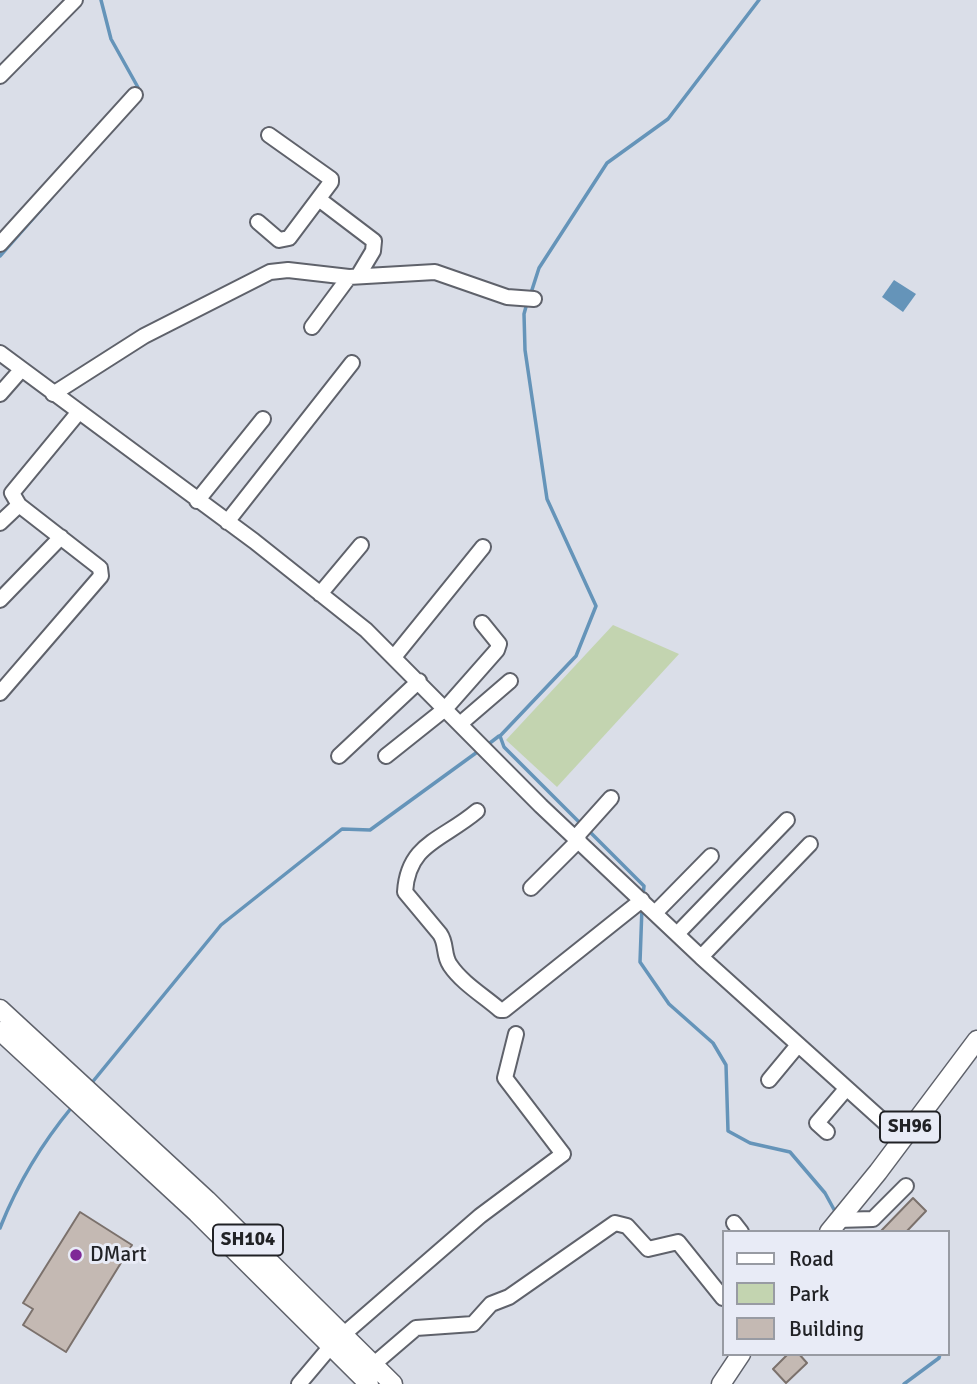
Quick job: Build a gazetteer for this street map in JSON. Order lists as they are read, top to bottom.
{
  "streets": {
    "main road": ["SH96", "SH104"]
  },
  "places": ["DMart"],
  "legend": ["Road", "Park", "Building"]
}
